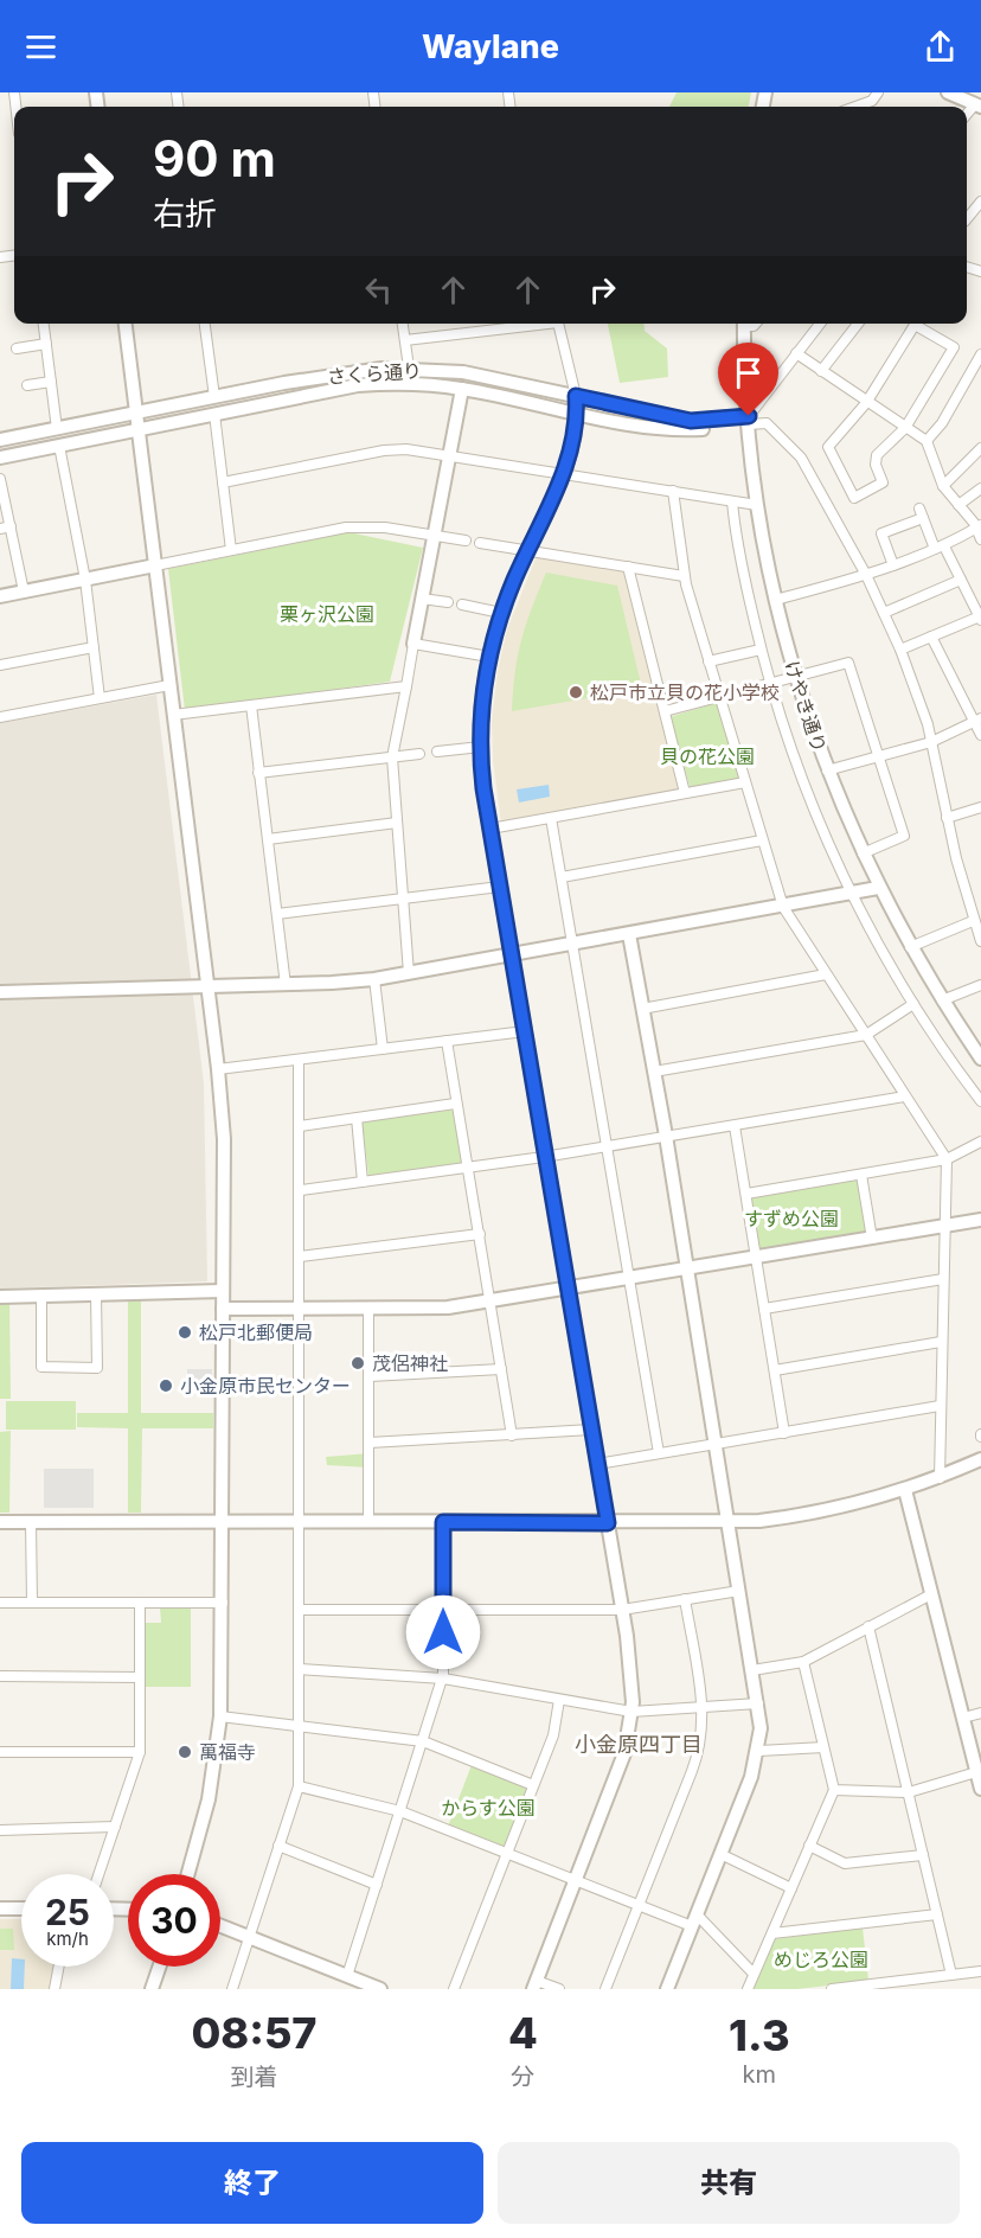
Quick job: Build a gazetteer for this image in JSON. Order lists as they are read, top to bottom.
{
  "streets": {
    "street": ["さくら通り", "けやき通り"]
  },
  "crossings": [
    ["さくら通り", "けやき通り"]
  ],
  "districts": ["小金原四丁目"],
  "parks": [
    "栗ヶ沢公園",
    "貝の花公園",
    "すずめ公園",
    "からす公園",
    "めじろ公園"
  ],
  "places": [
    "松戸市立貝の花小学校",
    "松戸北郵便局",
    "茂侶神社",
    "小金原市民センター",
    "萬福寺"
  ],
  "page": {
    "header": "Waylane",
    "turn": ["90 m", "右折"],
    "speed": "25 km/h",
    "limit": "30",
    "eta": [
      "08:57",
      "到着",
      "4",
      "分",
      "1.3",
      "km"
    ],
    "buttons": ["終了", "共有"]
  }
}
